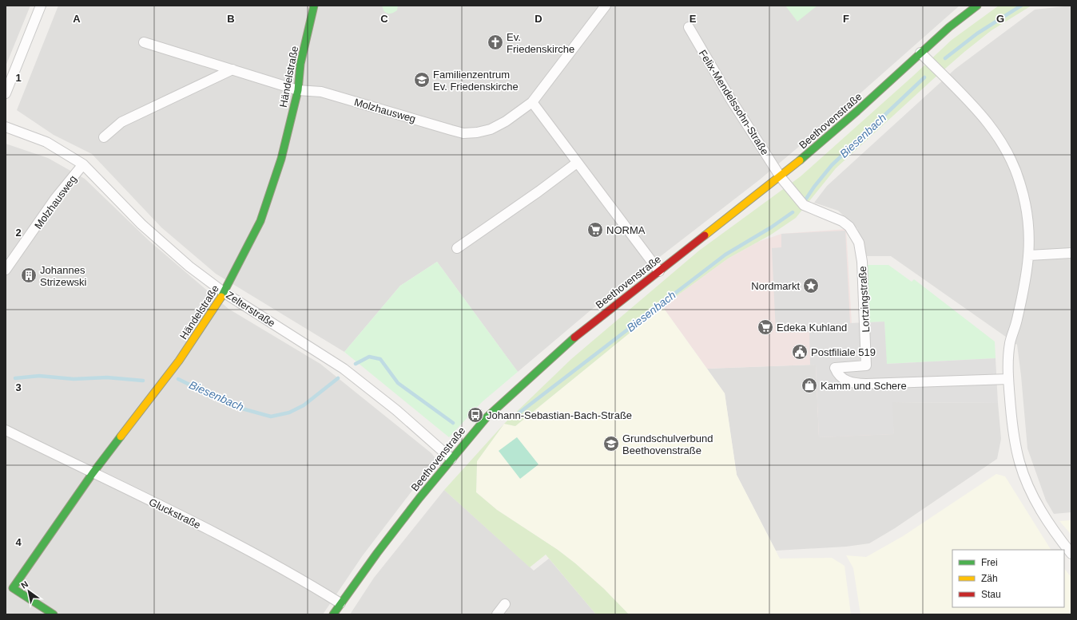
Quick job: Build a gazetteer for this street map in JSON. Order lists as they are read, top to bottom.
{
  "streets": {
    "street": [
      "Händelstraße",
      "Felix-Mendelssohn-Straße",
      "Molzhausweg",
      "Beethovenstraße",
      "Lortzingstraße",
      "Zelterstraße",
      "Gluckstraße"
    ]
  },
  "crossings": [
    ["Händelstraße", "Molzhausweg"],
    ["Händelstraße", "Zelterstraße"],
    ["Händelstraße", "Gluckstraße"],
    ["Felix-Mendelssohn-Straße", "Beethovenstraße"],
    ["Felix-Mendelssohn-Straße", "Lortzingstraße"],
    ["Molzhausweg", "Zelterstraße"],
    ["Beethovenstraße", "Lortzingstraße"],
    ["Beethovenstraße", "Zelterstraße"],
    ["Beethovenstraße", "Gluckstraße"]
  ],
  "water": ["Biesenbach"],
  "places": {
    "church": ["Ev. Friedenskirche"],
    "school or university": ["Familienzentrum Ev. Friedenskirche", "Grundschulverbund Beethovenstraße"],
    "supermarket": ["NORMA", "Edeka Kuhland"],
    "building": ["Johannes Strizewski"],
    "place": ["Nordmarkt"],
    "public building": ["Postfiliale 519"],
    "shop": ["Kamm und Schere"],
    "bus stop": ["Johann-Sebastian-Bach-Straße"]
  },
  "legend": ["Frei", "Zäh", "Stau"],
  "north": "top left",
  "grid": {
    "columns": [
      "A",
      "B",
      "C",
      "D",
      "E",
      "F",
      "G"
    ],
    "rows": [
      "1",
      "2",
      "3",
      "4"
    ]
  }
}
